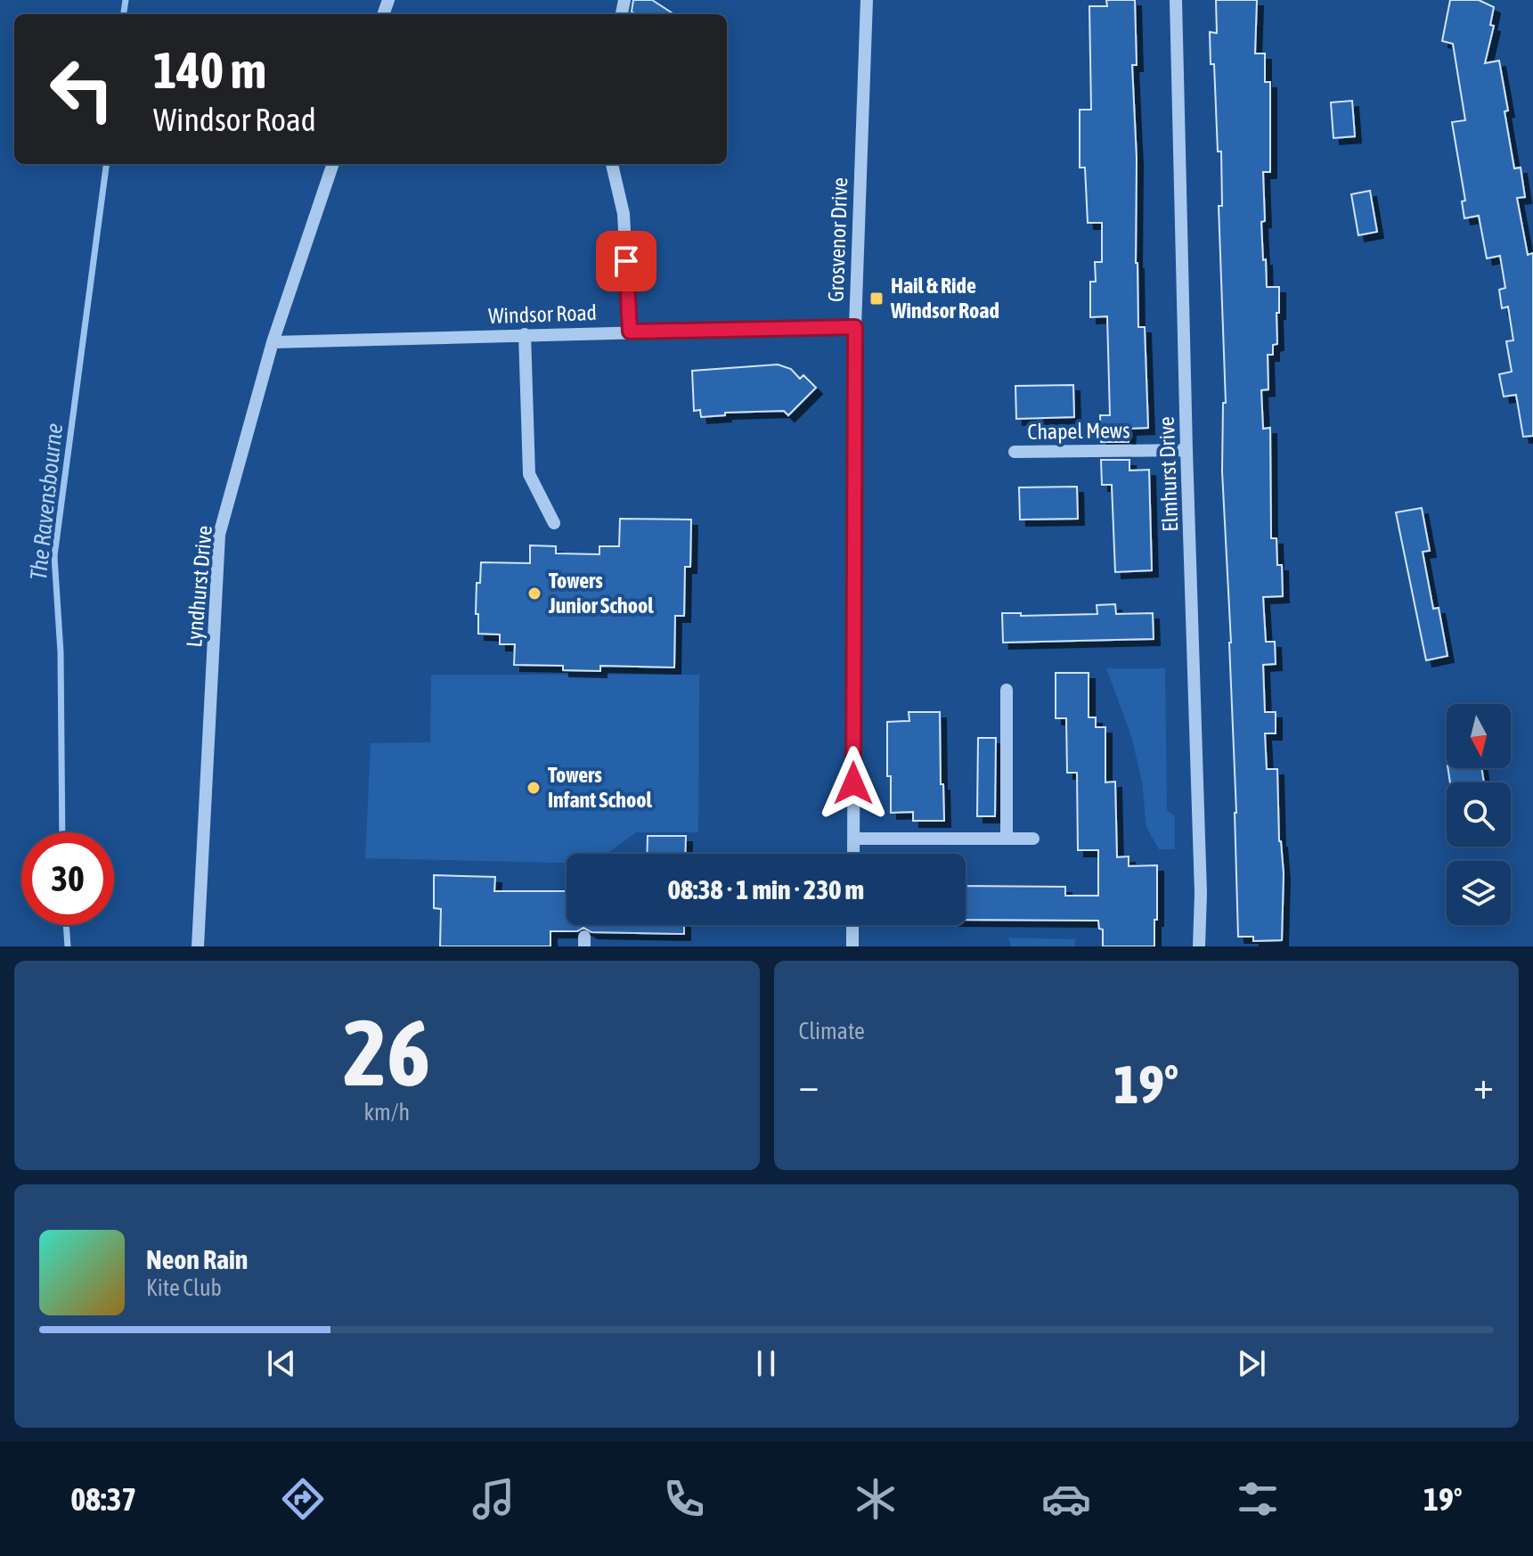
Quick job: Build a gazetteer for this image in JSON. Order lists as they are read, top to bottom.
{
  "streets": {
    "street": [
      "Grosvenor Drive",
      "Windsor Road",
      "Chapel Mews",
      "Elmhurst Drive",
      "Lyndhurst Drive"
    ]
  },
  "crossings": [
    ["Grosvenor Drive", "Windsor Road"],
    ["Windsor Road", "Lyndhurst Drive"],
    ["Chapel Mews", "Elmhurst Drive"]
  ],
  "water": ["The Ravensbourne"],
  "places": {
    "transit": ["Hail & Ride Windsor Road"],
    "other": ["Towers Junior School", "Towers Infant School"]
  },
  "north": "bottom",
  "page": {
    "turn": ["140 m", "Windsor Road"],
    "limit": "30",
    "trip": "08:38 · 1 min · 230 m",
    "tile": [
      ["26", "km/h"],
      "Climate"
    ],
    "heat": ["−", "19°", "+"],
    "song": ["Neon Rain", "Kite Club"],
    "tabs": ["08:37", "19°"]
  }
}
